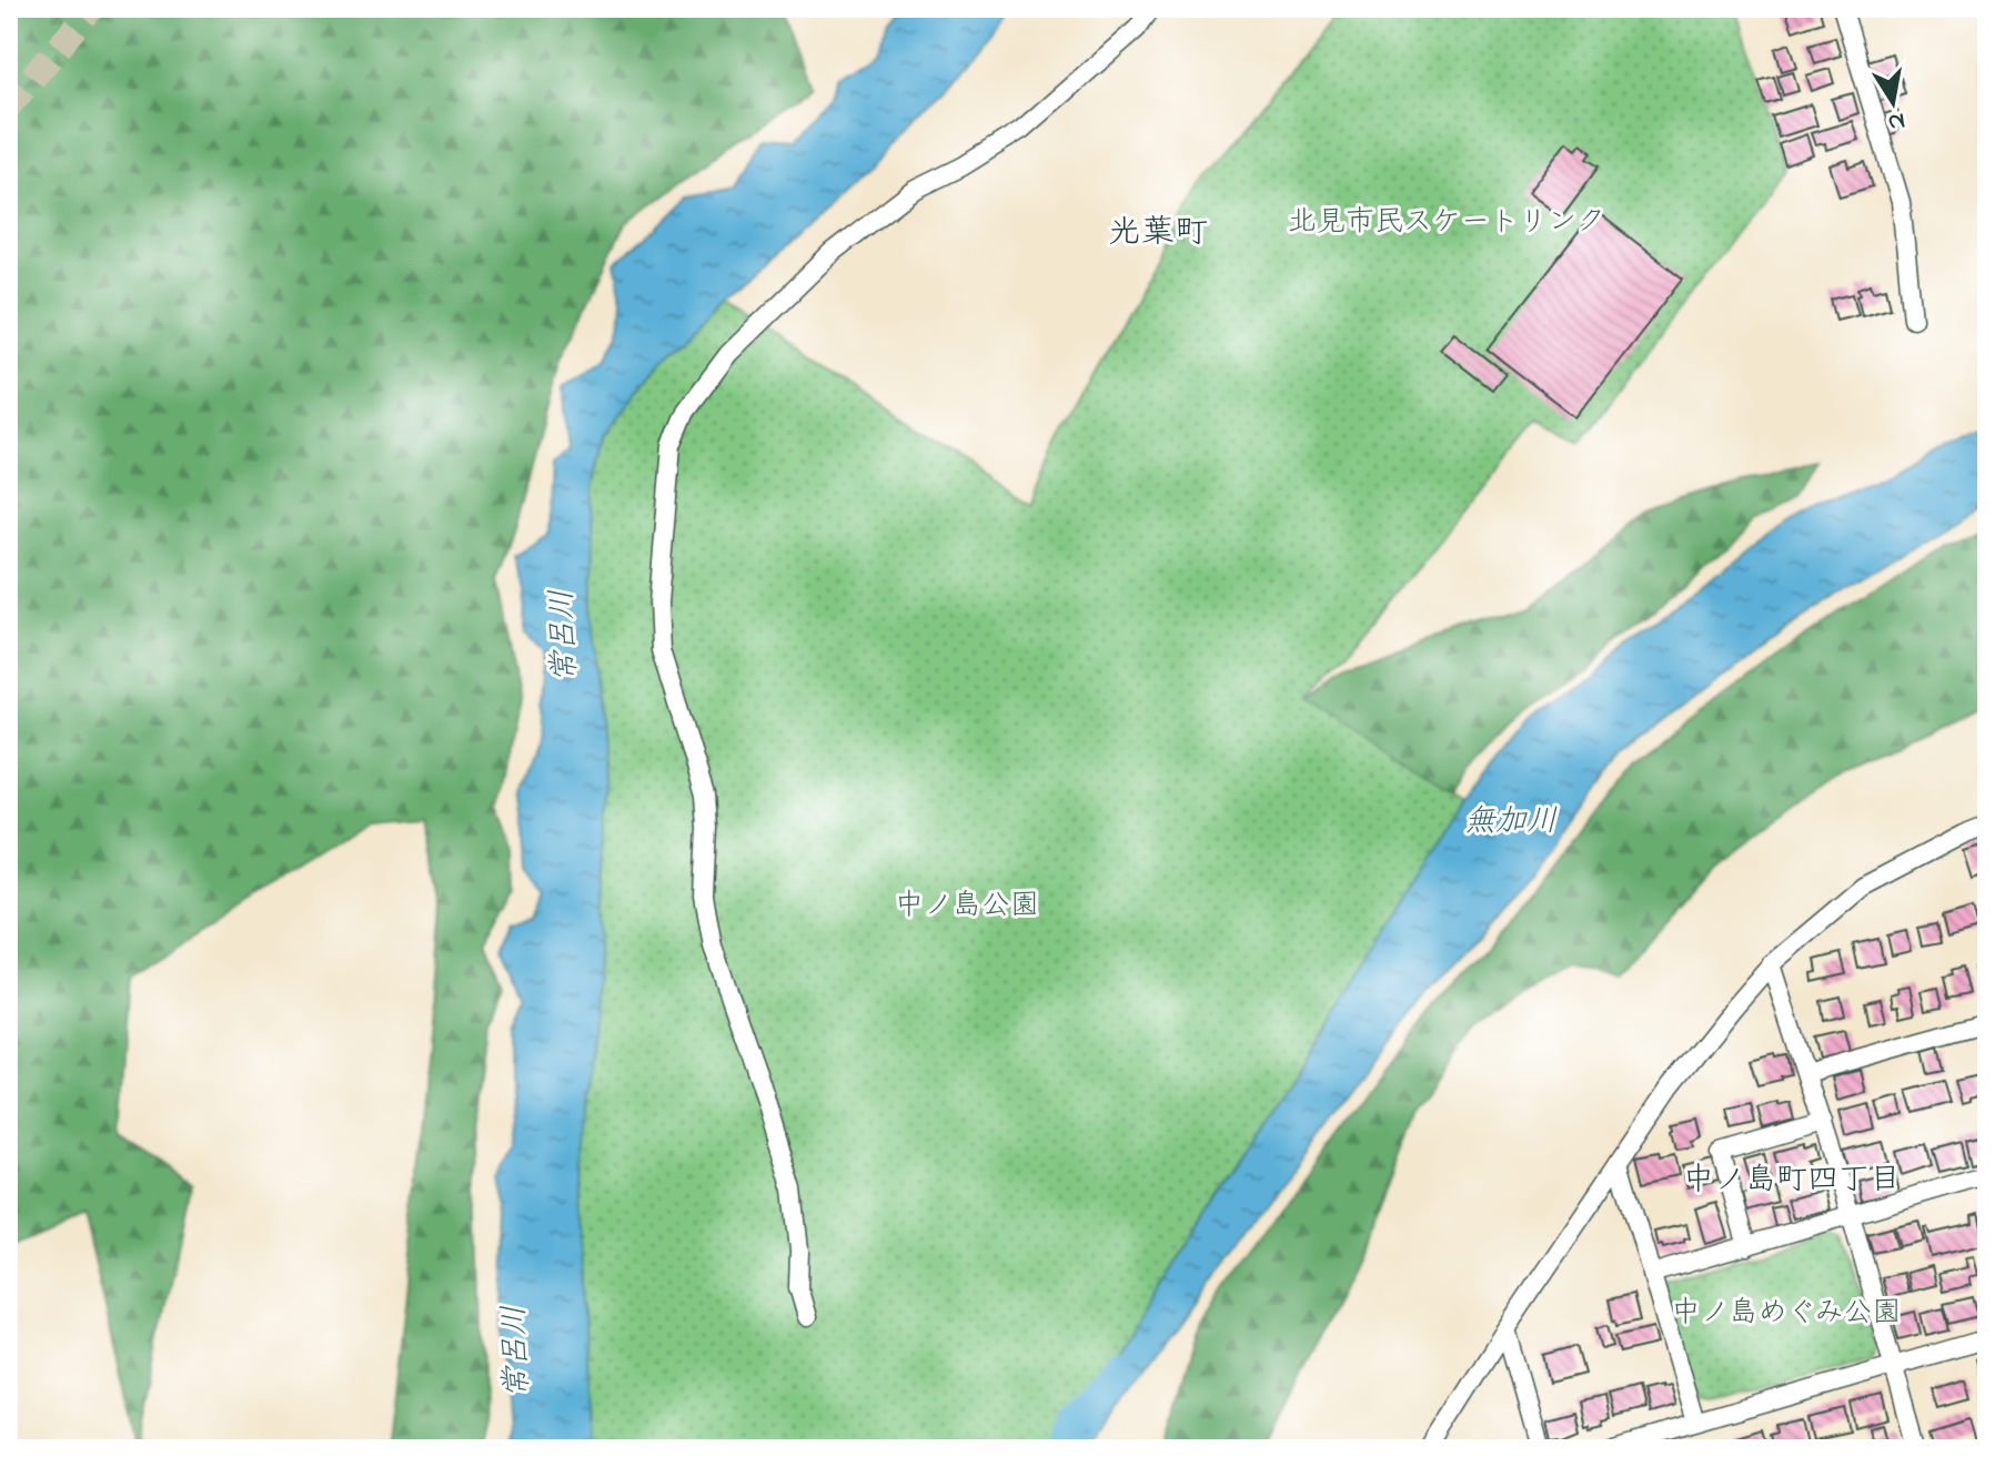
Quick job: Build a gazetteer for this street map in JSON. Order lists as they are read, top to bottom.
{
  "districts": ["光葉町", "中ノ島町四丁目"],
  "water": ["常呂川", "無加川"],
  "parks": ["北見市民スケートリンク", "中ノ島公園", "中ノ島めぐみ公園"],
  "north": "bottom"
}
